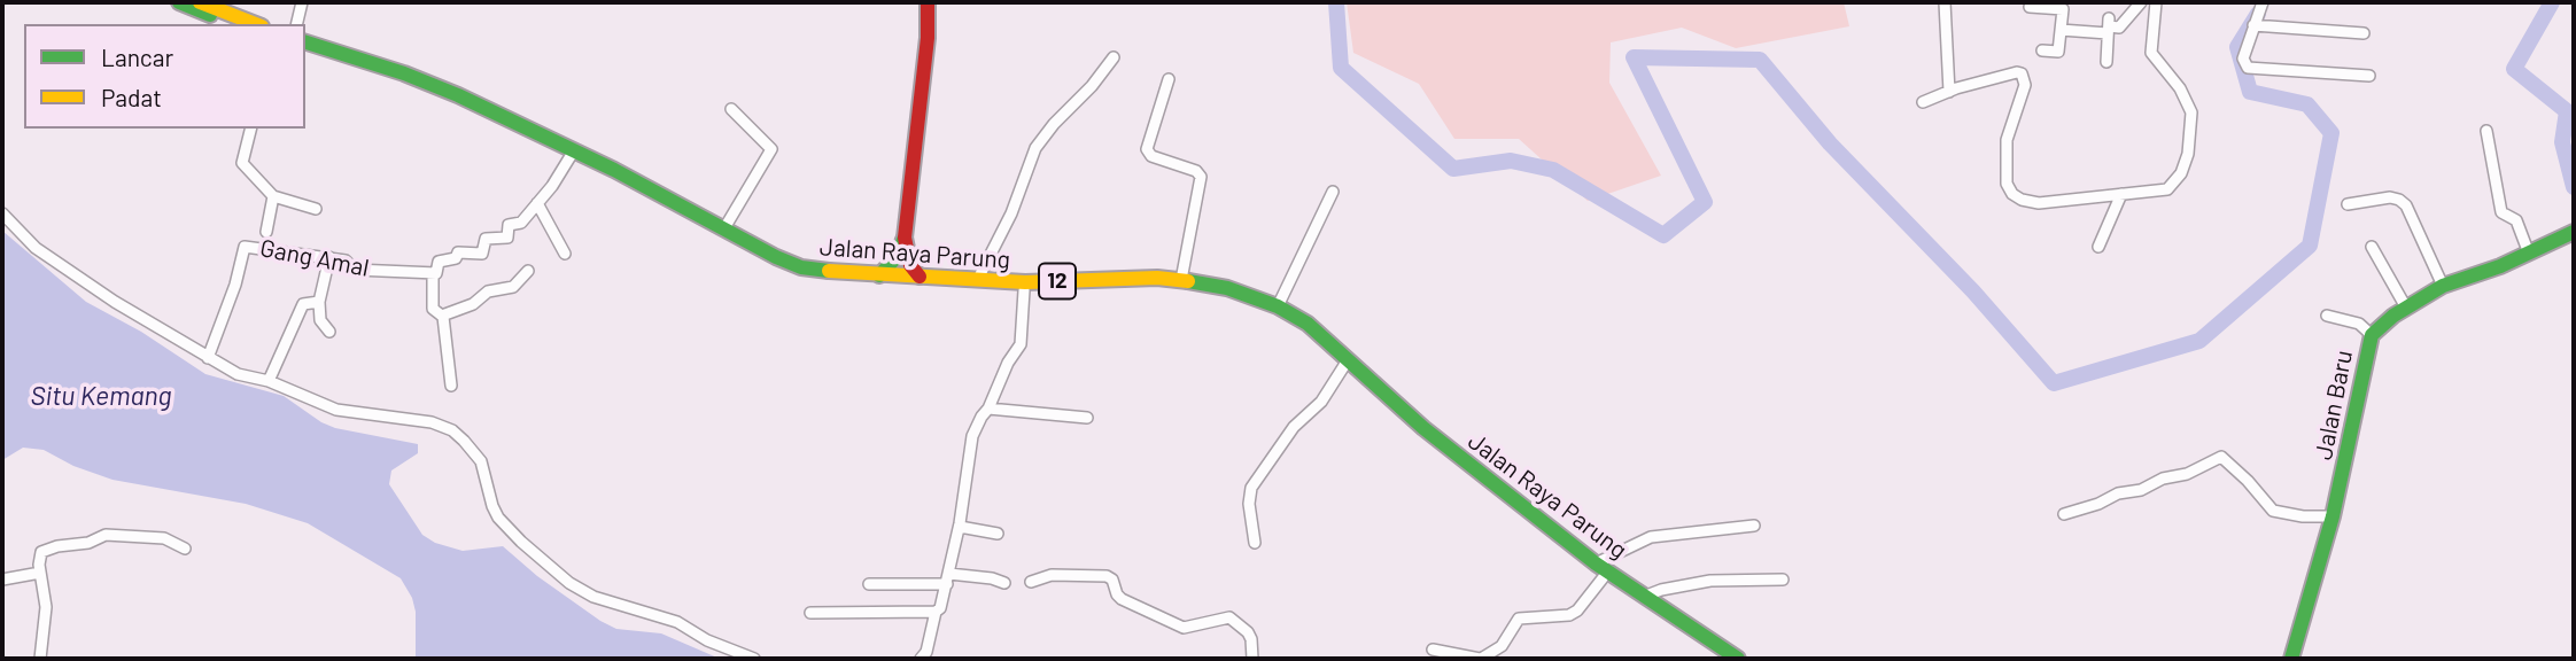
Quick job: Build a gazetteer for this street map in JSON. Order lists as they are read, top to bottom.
{
  "streets": {
    "main road": ["Jalan Raya Parung", "12", "Jalan Baru"],
    "street": ["Gang Amal"]
  },
  "water": ["Situ Kemang"],
  "legend": ["Lancar", "Padat"]
}
